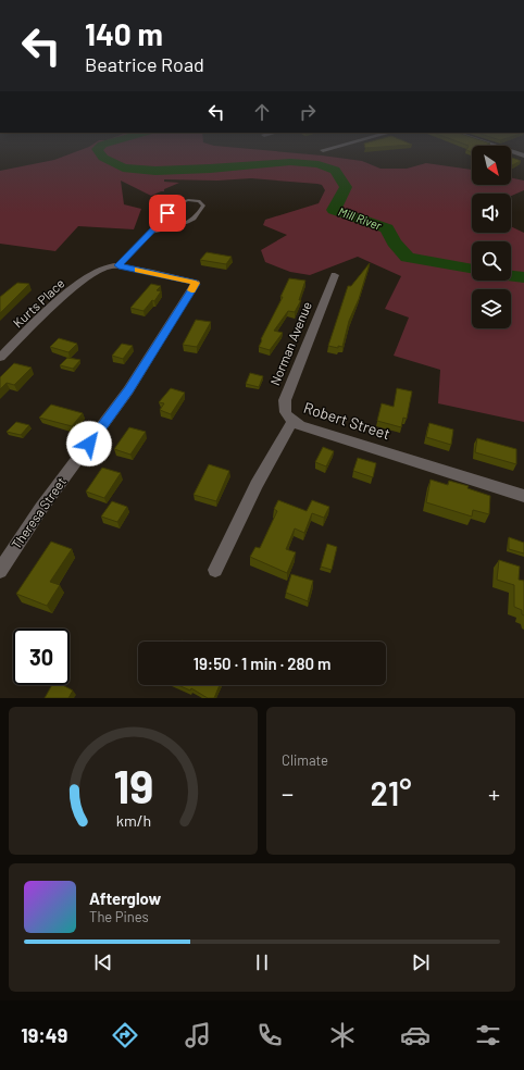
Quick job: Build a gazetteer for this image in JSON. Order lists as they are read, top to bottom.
{
  "streets": {
    "street": [
      "Kurts Place",
      "Norman Avenue",
      "Robert Street",
      "Theresa Street"
    ]
  },
  "crossings": [
    ["Kurts Place", "Theresa Street"],
    ["Norman Avenue", "Robert Street"]
  ],
  "water": ["Mill River"],
  "north": "bottom right",
  "page": {
    "turn": ["140 m", "Beatrice Road"],
    "limit": "30",
    "trip": "19:50 · 1 min · 280 m",
    "tile": "Climate",
    "heat": ["−", "21°", "+"],
    "song": ["Afterglow", "The Pines"],
    "tabs": "19:49",
    "gauge": ["19", "km/h"]
  }
}
